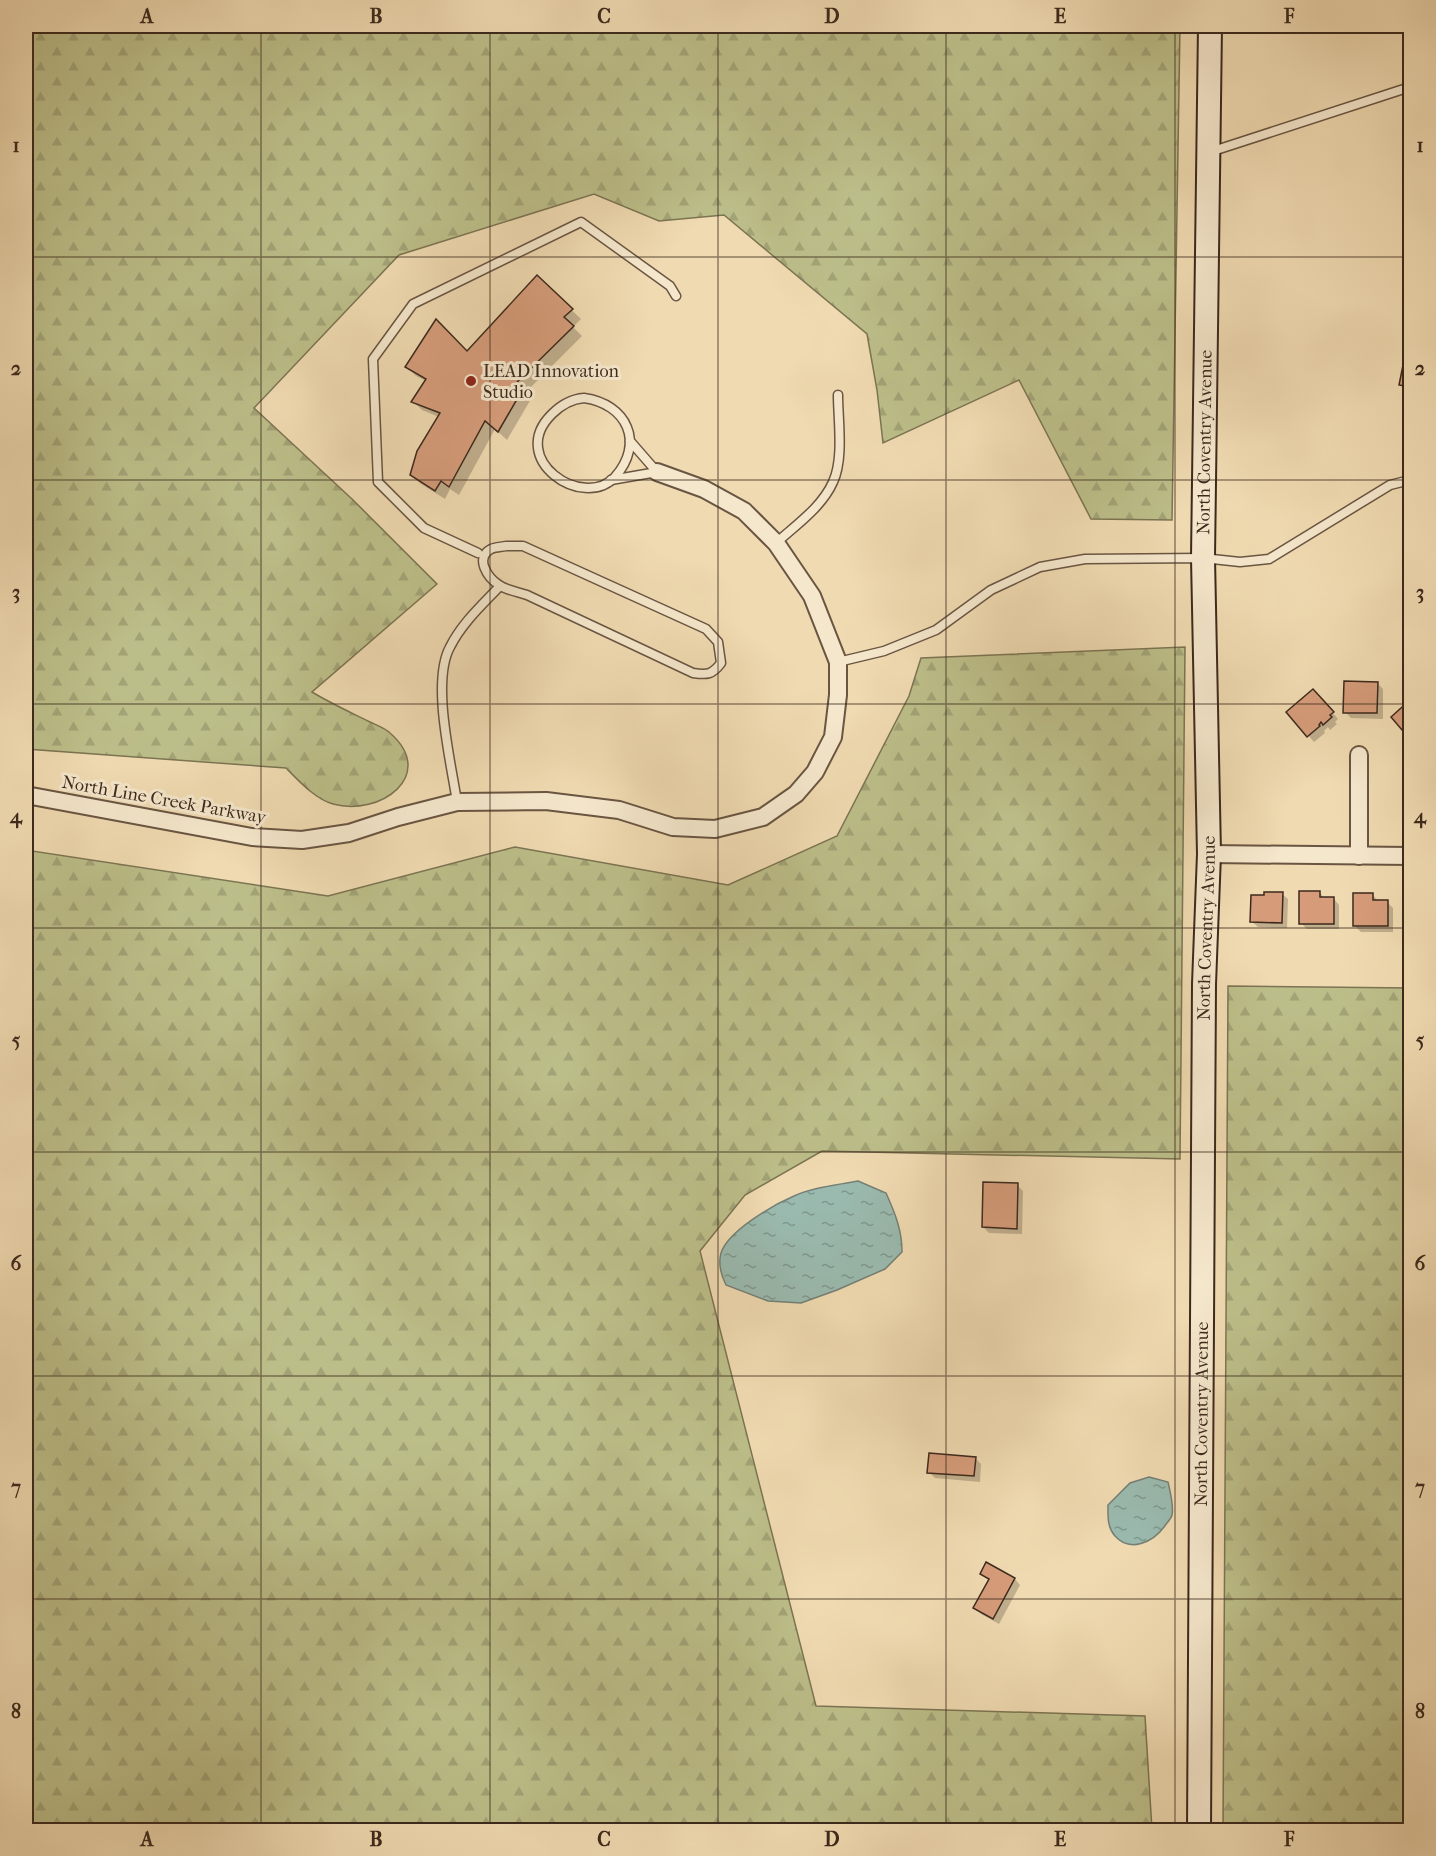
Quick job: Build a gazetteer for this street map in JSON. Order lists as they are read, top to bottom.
{
  "streets": {
    "street": ["North Coventry Avenue", "North Line Creek Parkway"]
  },
  "places": ["LEAD Innovation Studio"],
  "grid": {
    "columns": [
      "A",
      "B",
      "C",
      "D",
      "E",
      "F"
    ],
    "rows": [
      "1",
      "2",
      "3",
      "4",
      "5",
      "6",
      "7",
      "8"
    ]
  }
}
